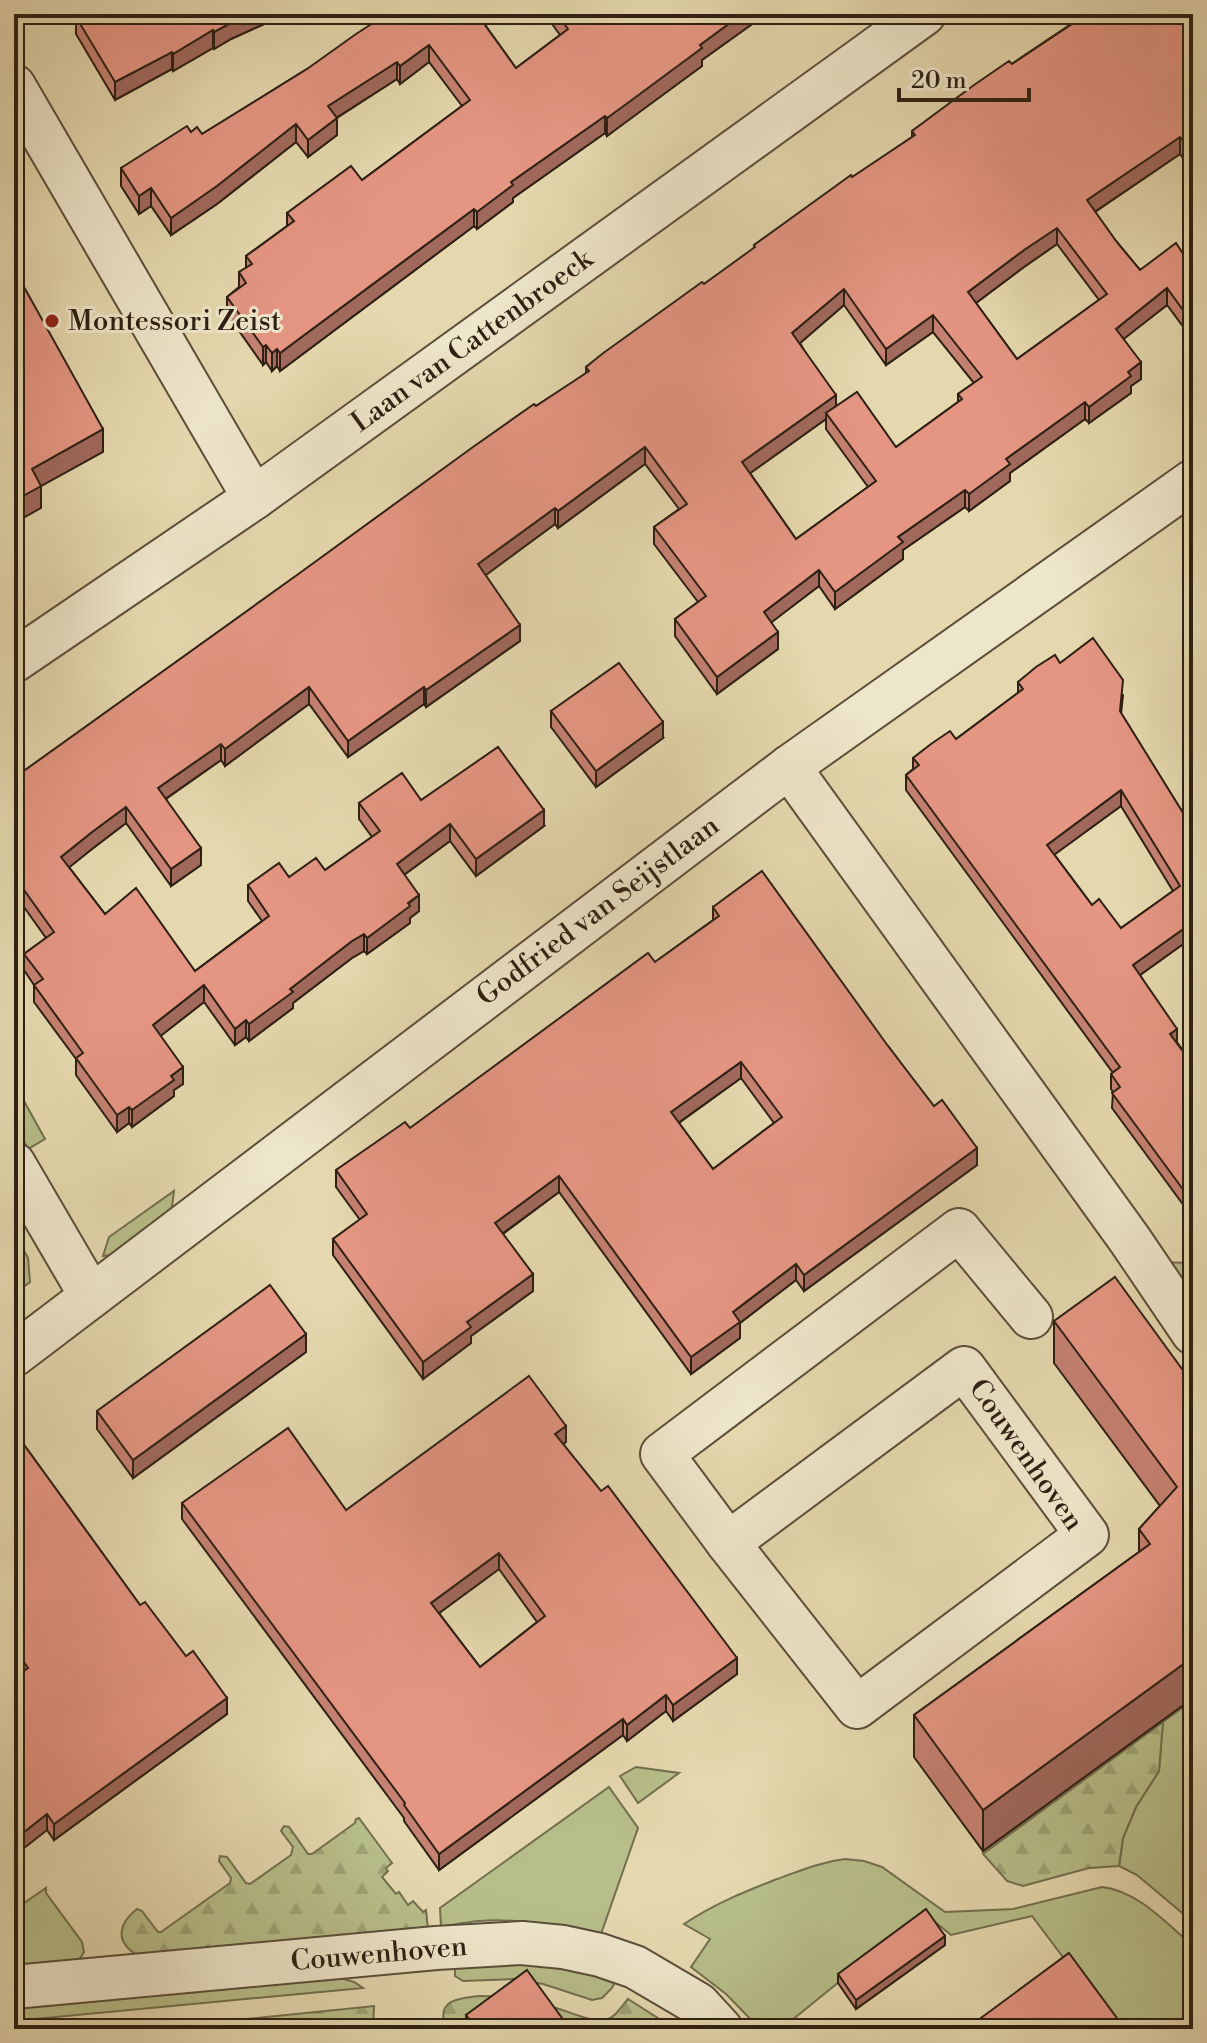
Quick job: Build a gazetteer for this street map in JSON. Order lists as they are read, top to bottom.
{
  "streets": {
    "street": ["Laan van Cattenbroeck", "Godfried van Seijstlaan", "Couwenhoven"]
  },
  "places": ["Montessori Zeist"],
  "scale_bar": "20 m"
}
